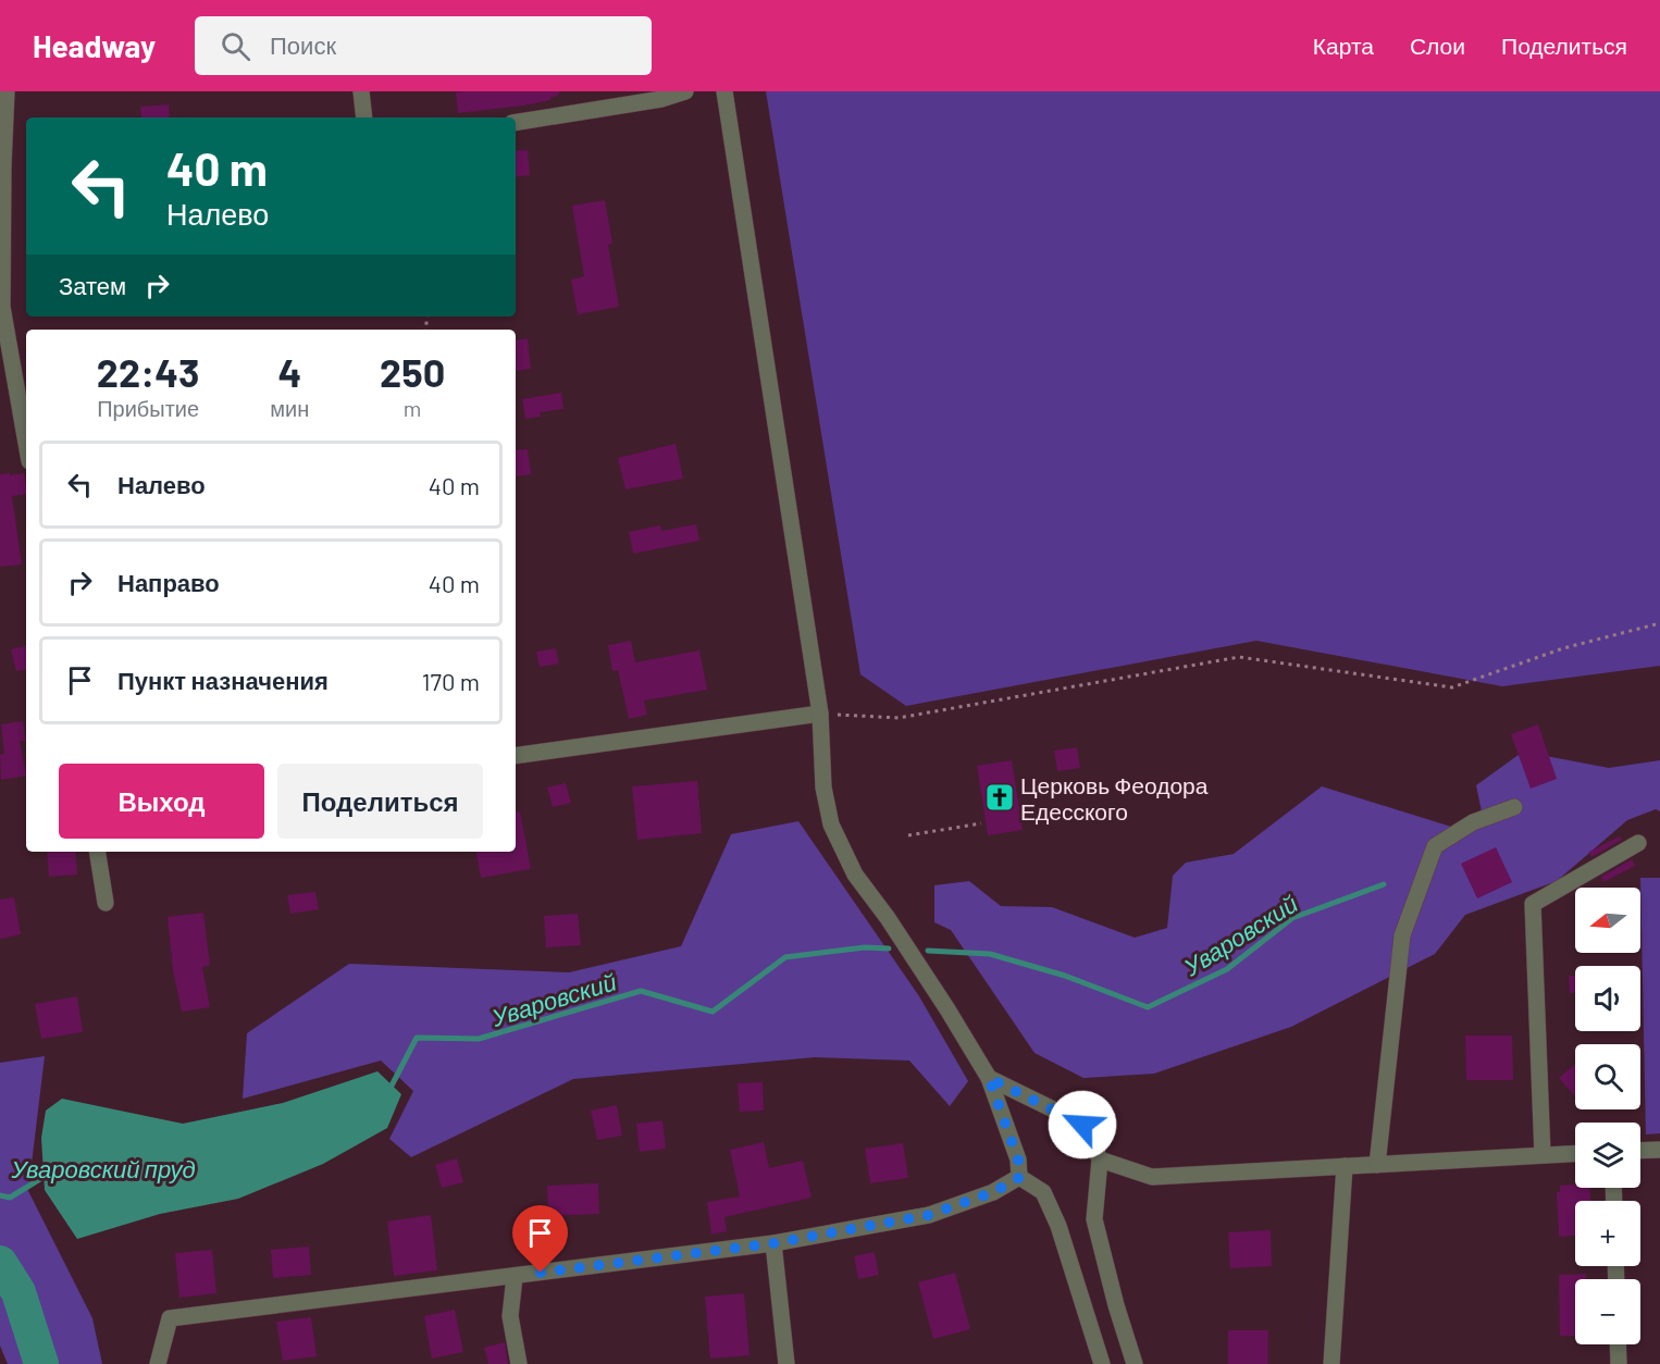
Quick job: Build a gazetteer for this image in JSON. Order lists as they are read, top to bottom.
{
  "water": ["Уваровский", "Уваровский пруд"],
  "places": {
    "church": ["Церковь Феодора Едесского"]
  },
  "north": "left",
  "page": {
    "header": "Headway",
    "search": "Поиск",
    "nav": ["Карта", "Слои", "Поделиться"],
    "turn": ["40 m", "Налево"],
    "then": "Затем",
    "eta": [
      "22:43",
      "Прибытие",
      "4",
      "мин",
      "250",
      "m"
    ],
    "list": [
      {
        "name": "Налево",
        "value": "40 m"
      },
      {
        "name": "Направо",
        "value": "40 m"
      },
      {
        "name": "Пункт назначения",
        "value": "170 m"
      }
    ],
    "buttons": ["Выход", "Поделиться"],
    "map_buttons": ["+", "−"]
  }
}
